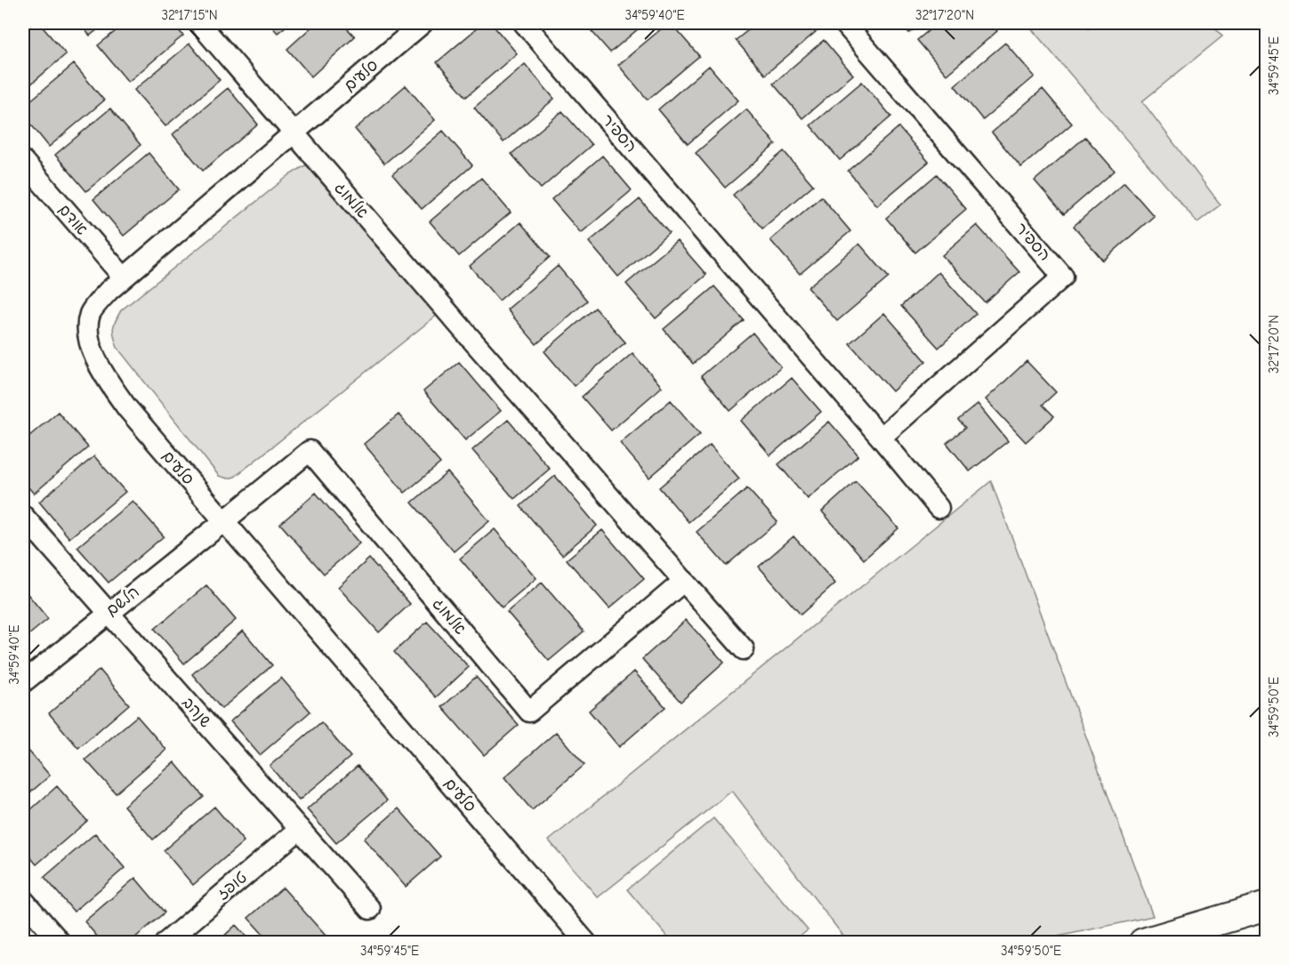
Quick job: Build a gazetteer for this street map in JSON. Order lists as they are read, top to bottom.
{
  "streets": {
    "street": [
      "סלעים",
      "הספיר",
      "אלמוג",
      "אודם",
      "הלשם",
      "שנהב",
      "טופז"
    ]
  },
  "crossings": [
    ["סלעים", "אלמוג"],
    ["סלעים", "אודם"],
    ["סלעים", "הלשם"],
    ["אלמוג", "הלשם"],
    ["הלשם", "שנהב"],
    ["שנהב", "טופז"]
  ],
  "coordinates": [
    "32°17'15\"N",
    "34°59'40\"E",
    "32°17'20\"N",
    "34°59'45\"E",
    "34°59'50\"E"
  ]
}
